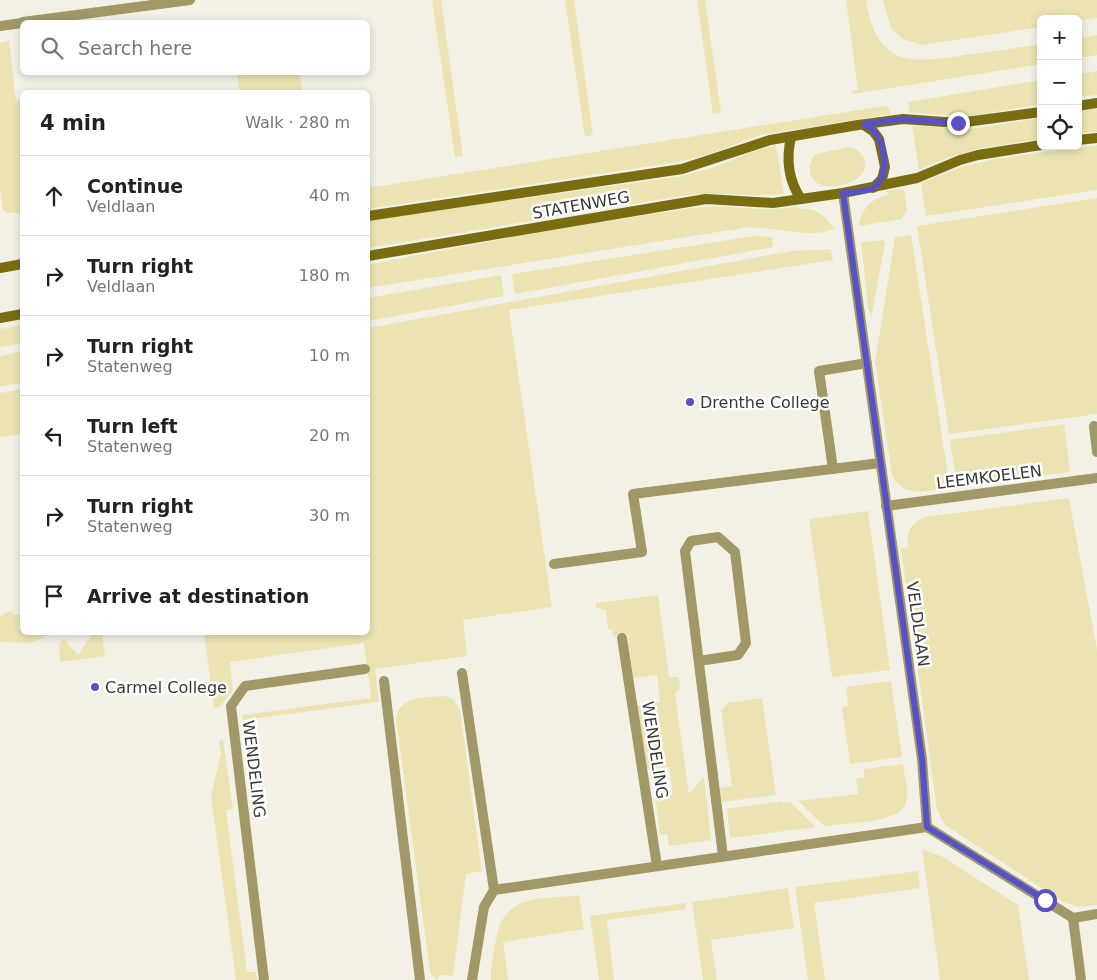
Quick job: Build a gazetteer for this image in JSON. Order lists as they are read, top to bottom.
{
  "streets": {
    "street": [
      "STATENWEG",
      "LEEMKOELEN",
      "VELDLAAN",
      "WENDELING"
    ]
  },
  "crossings": [
    ["STATENWEG", "VELDLAAN"],
    ["LEEMKOELEN", "VELDLAAN"]
  ],
  "places": ["Drenthe College", "Carmel College"],
  "page": {
    "map_buttons": ["+", "−"],
    "search": "Search here",
    "heading": ["4 min", "Walk · 280 m"],
    "list": [
      ["Continue", "Veldlaan", "40 m"],
      ["Turn right", "Veldlaan", "180 m"],
      ["Turn right", "Statenweg", "10 m"],
      ["Turn left", "Statenweg", "20 m"],
      ["Turn right", "Statenweg", "30 m"],
      "Arrive at destination"
    ]
  }
}
